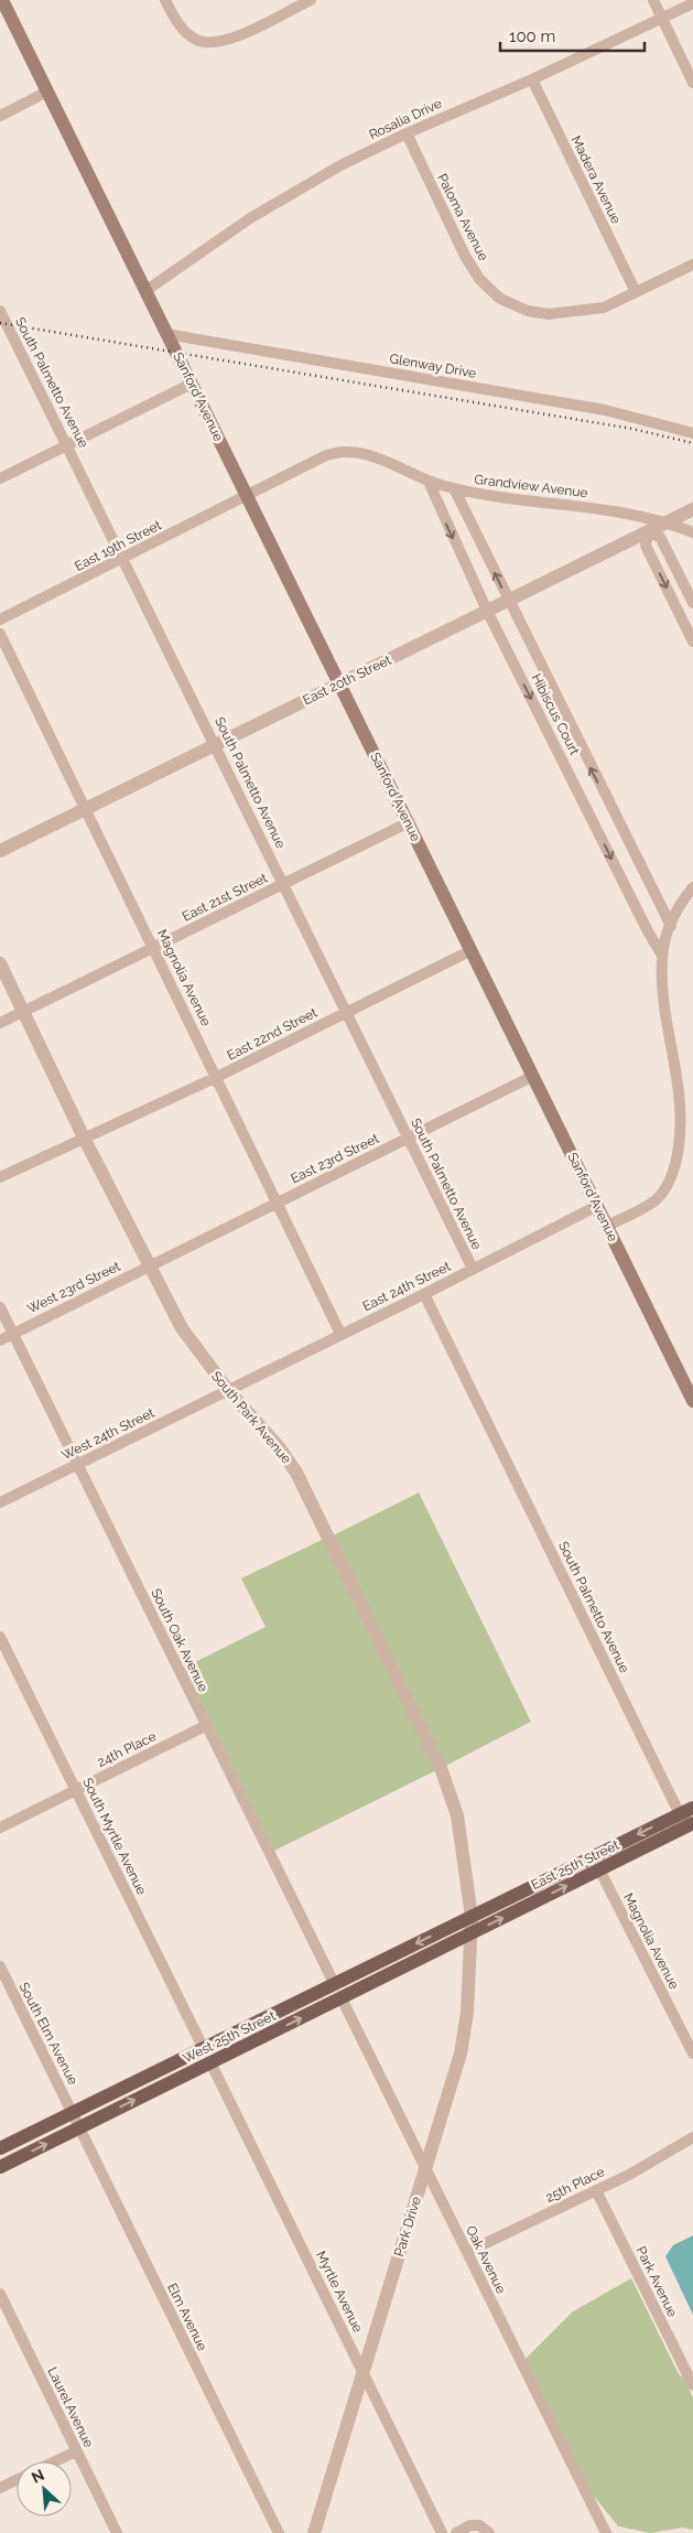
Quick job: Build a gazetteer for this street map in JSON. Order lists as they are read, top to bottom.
{
  "streets": {
    "main road": ["Sanford Avenue", "East 25th Street", "West 25th Street"],
    "street": [
      "Rosalia Drive",
      "Madera Avenue",
      "Paloma Avenue",
      "Glenway Drive",
      "South Palmetto Avenue",
      "Grandview Avenue",
      "East 19th Street",
      "East 20th Street",
      "Hibiscus Court",
      "East 21st Street",
      "Magnolia Avenue",
      "East 22nd Street",
      "East 23rd Street",
      "East 24th Street",
      "West 23rd Street",
      "South Park Avenue",
      "West 24th Street",
      "South Oak Avenue",
      "24th Place",
      "South Myrtle Avenue",
      "South Elm Avenue",
      "25th Place",
      "Park Drive",
      "Oak Avenue",
      "Park Avenue",
      "Myrtle Avenue",
      "Elm Avenue",
      "Laurel Avenue"
    ]
  },
  "crossings": [
    ["Rosalia Drive", "Madera Avenue"],
    ["Rosalia Drive", "Paloma Avenue"],
    ["Rosalia Drive", "Sanford Avenue"],
    ["Madera Avenue", "Paloma Avenue"],
    ["Glenway Drive", "Sanford Avenue"],
    ["South Palmetto Avenue", "East 19th Street"],
    ["South Palmetto Avenue", "East 20th Street"],
    ["South Palmetto Avenue", "East 21st Street"],
    ["South Palmetto Avenue", "East 22nd Street"],
    ["South Palmetto Avenue", "East 23rd Street"],
    ["South Palmetto Avenue", "East 24th Street"],
    ["South Palmetto Avenue", "East 25th Street"],
    ["Sanford Avenue", "Grandview Avenue"],
    ["Sanford Avenue", "East 19th Street"],
    ["Sanford Avenue", "East 20th Street"],
    ["Sanford Avenue", "East 21st Street"],
    ["Sanford Avenue", "East 22nd Street"],
    ["Sanford Avenue", "East 23rd Street"],
    ["Sanford Avenue", "East 24th Street"],
    ["Grandview Avenue", "East 19th Street"],
    ["Grandview Avenue", "East 20th Street"],
    ["Grandview Avenue", "Hibiscus Court"],
    ["East 20th Street", "Hibiscus Court"],
    ["East 20th Street", "Magnolia Avenue"],
    ["East 21st Street", "Magnolia Avenue"],
    ["East 21st Street", "South Park Avenue"],
    ["Magnolia Avenue", "East 22nd Street"],
    ["Magnolia Avenue", "East 23rd Street"],
    ["Magnolia Avenue", "East 24th Street"],
    ["Magnolia Avenue", "East 25th Street"],
    ["East 22nd Street", "South Park Avenue"],
    ["East 23rd Street", "West 23rd Street"],
    ["East 23rd Street", "South Park Avenue"],
    ["East 24th Street", "South Park Avenue"],
    ["East 24th Street", "West 24th Street"],
    ["West 23rd Street", "South Park Avenue"],
    ["West 23rd Street", "South Oak Avenue"],
    ["South Park Avenue", "West 24th Street"],
    ["South Park Avenue", "East 25th Street"],
    ["South Park Avenue", "West 25th Street"],
    ["South Park Avenue", "Park Drive"],
    ["West 24th Street", "South Oak Avenue"],
    ["South Oak Avenue", "24th Place"],
    ["South Oak Avenue", "West 25th Street"],
    ["24th Place", "South Myrtle Avenue"],
    ["South Myrtle Avenue", "West 25th Street"],
    ["East 25th Street", "West 25th Street"],
    ["East 25th Street", "Park Drive"],
    ["South Elm Avenue", "West 25th Street"],
    ["South Elm Avenue", "Elm Avenue"],
    ["West 25th Street", "Park Drive"],
    ["West 25th Street", "Oak Avenue"],
    ["West 25th Street", "Myrtle Avenue"],
    ["West 25th Street", "Elm Avenue"],
    ["25th Place", "Oak Avenue"],
    ["25th Place", "Park Avenue"],
    ["Park Drive", "Oak Avenue"],
    ["Park Drive", "Myrtle Avenue"]
  ],
  "scale_bar": "100 m",
  "north": "top left"
}
